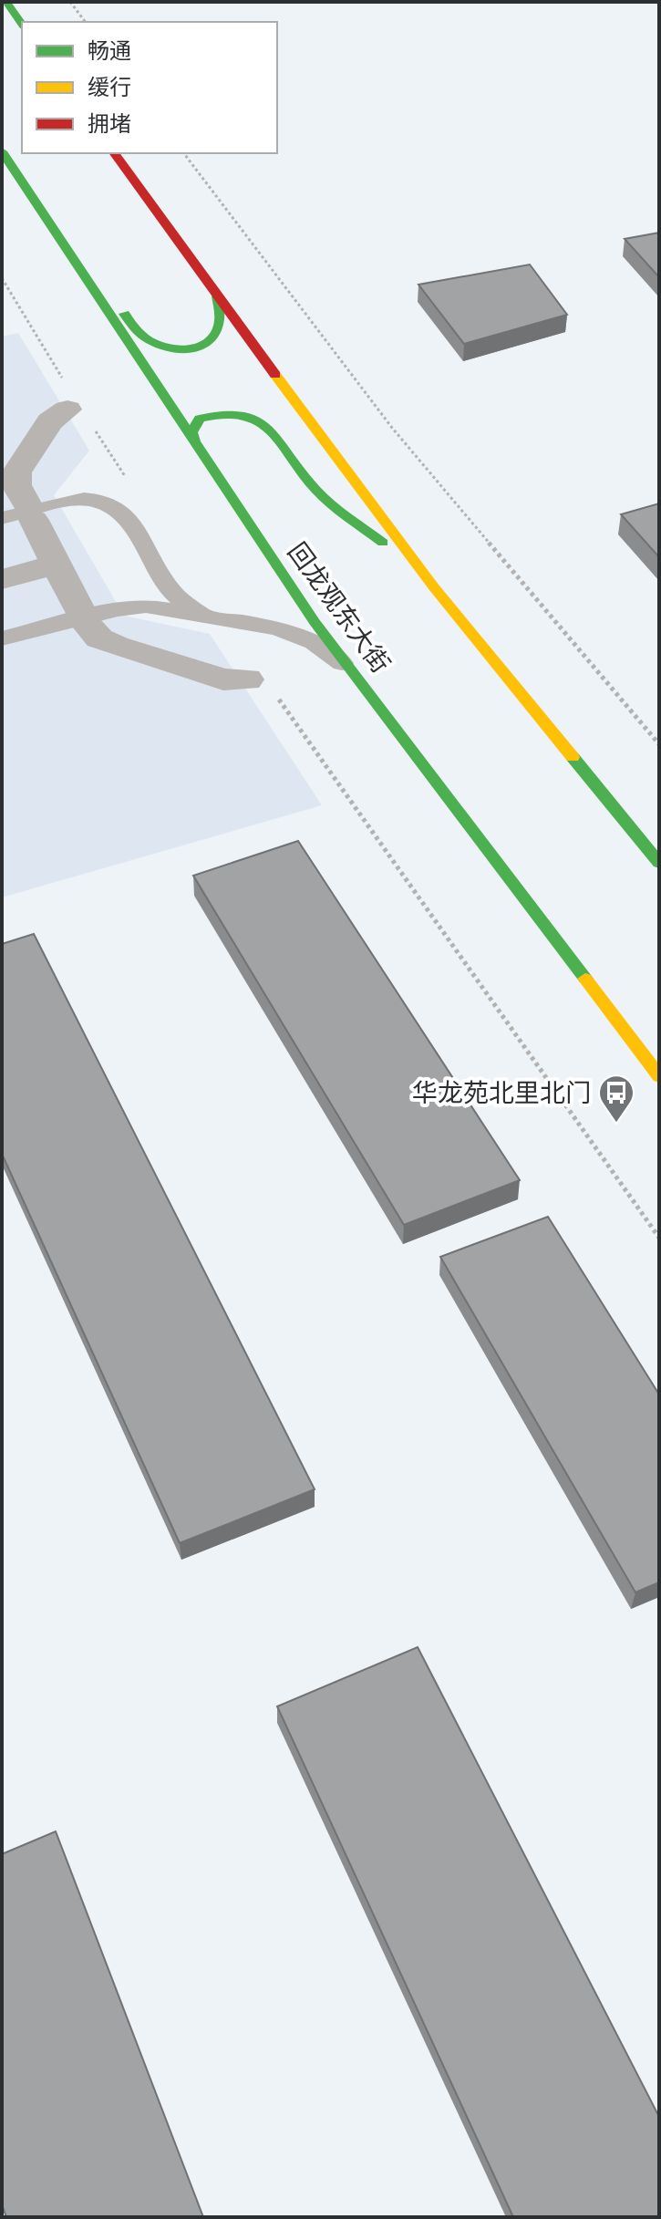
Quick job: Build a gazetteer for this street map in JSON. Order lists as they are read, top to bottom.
{
  "streets": {
    "main road": ["回龙观东大街"]
  },
  "places": {
    "bus stop": ["华龙苑北里北门"]
  },
  "legend": ["畅通", "缓行", "拥堵"]
}
